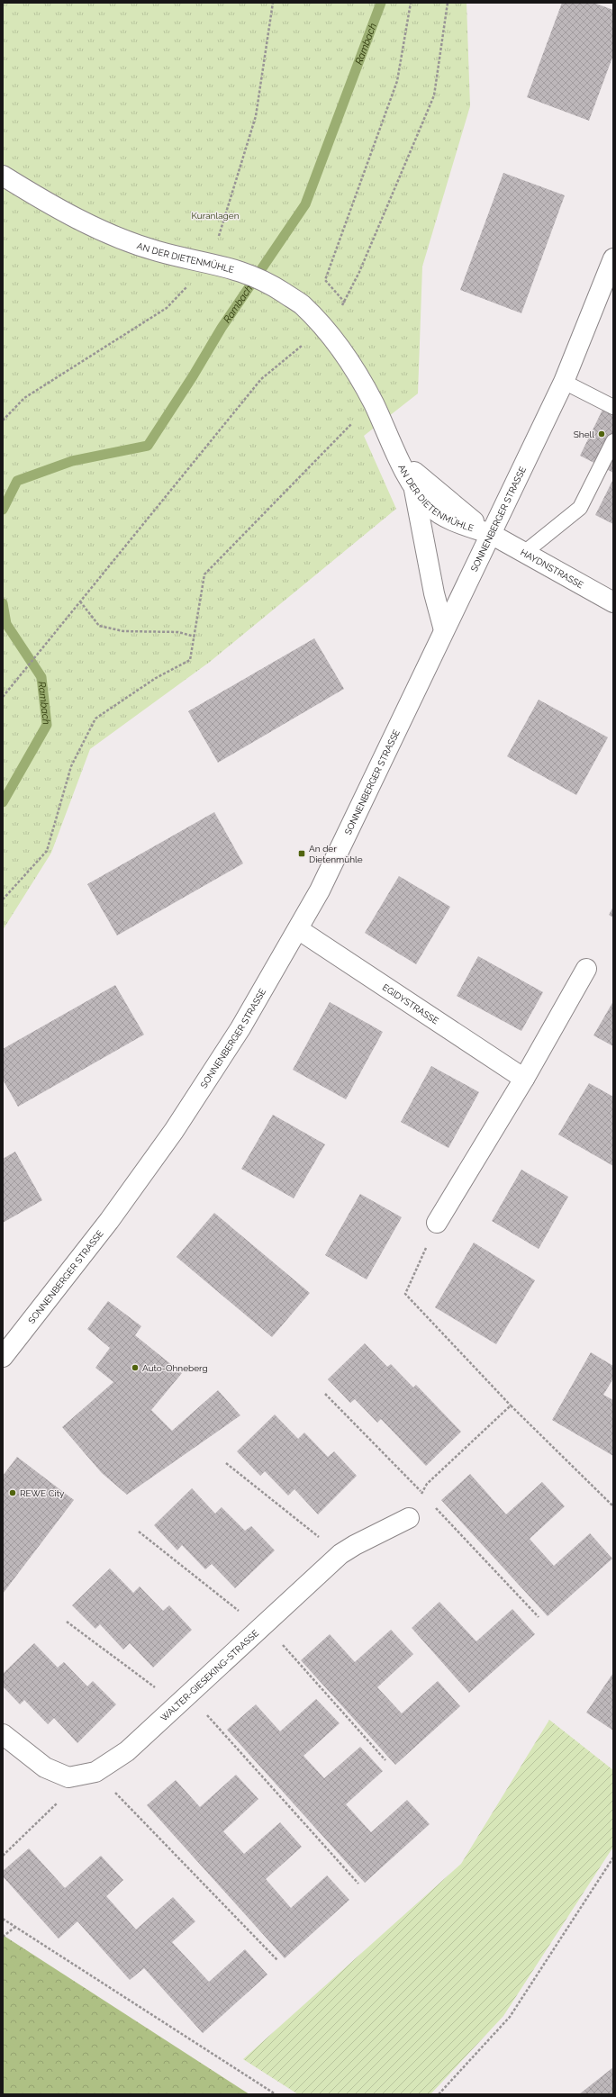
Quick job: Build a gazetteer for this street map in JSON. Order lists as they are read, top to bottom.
{
  "streets": {
    "street": [
      "AN DER DIETENMÜHLE",
      "SONNENBERGER STRASSE",
      "HAYDNSTRASSE",
      "EGIDYSTRASSE",
      "WALTER-GIESEKING-STRASSE"
    ]
  },
  "crossings": [
    ["AN DER DIETENMÜHLE", "SONNENBERGER STRASSE"],
    ["AN DER DIETENMÜHLE", "HAYDNSTRASSE"],
    ["SONNENBERGER STRASSE", "HAYDNSTRASSE"],
    ["SONNENBERGER STRASSE", "EGIDYSTRASSE"]
  ],
  "water": ["Rambach"],
  "parks": ["Kuranlagen"],
  "places": {
    "other": ["Shell", "Auto-Ohneberg", "REWE City"],
    "transit": ["An der Dietenmühle"]
  }
}
